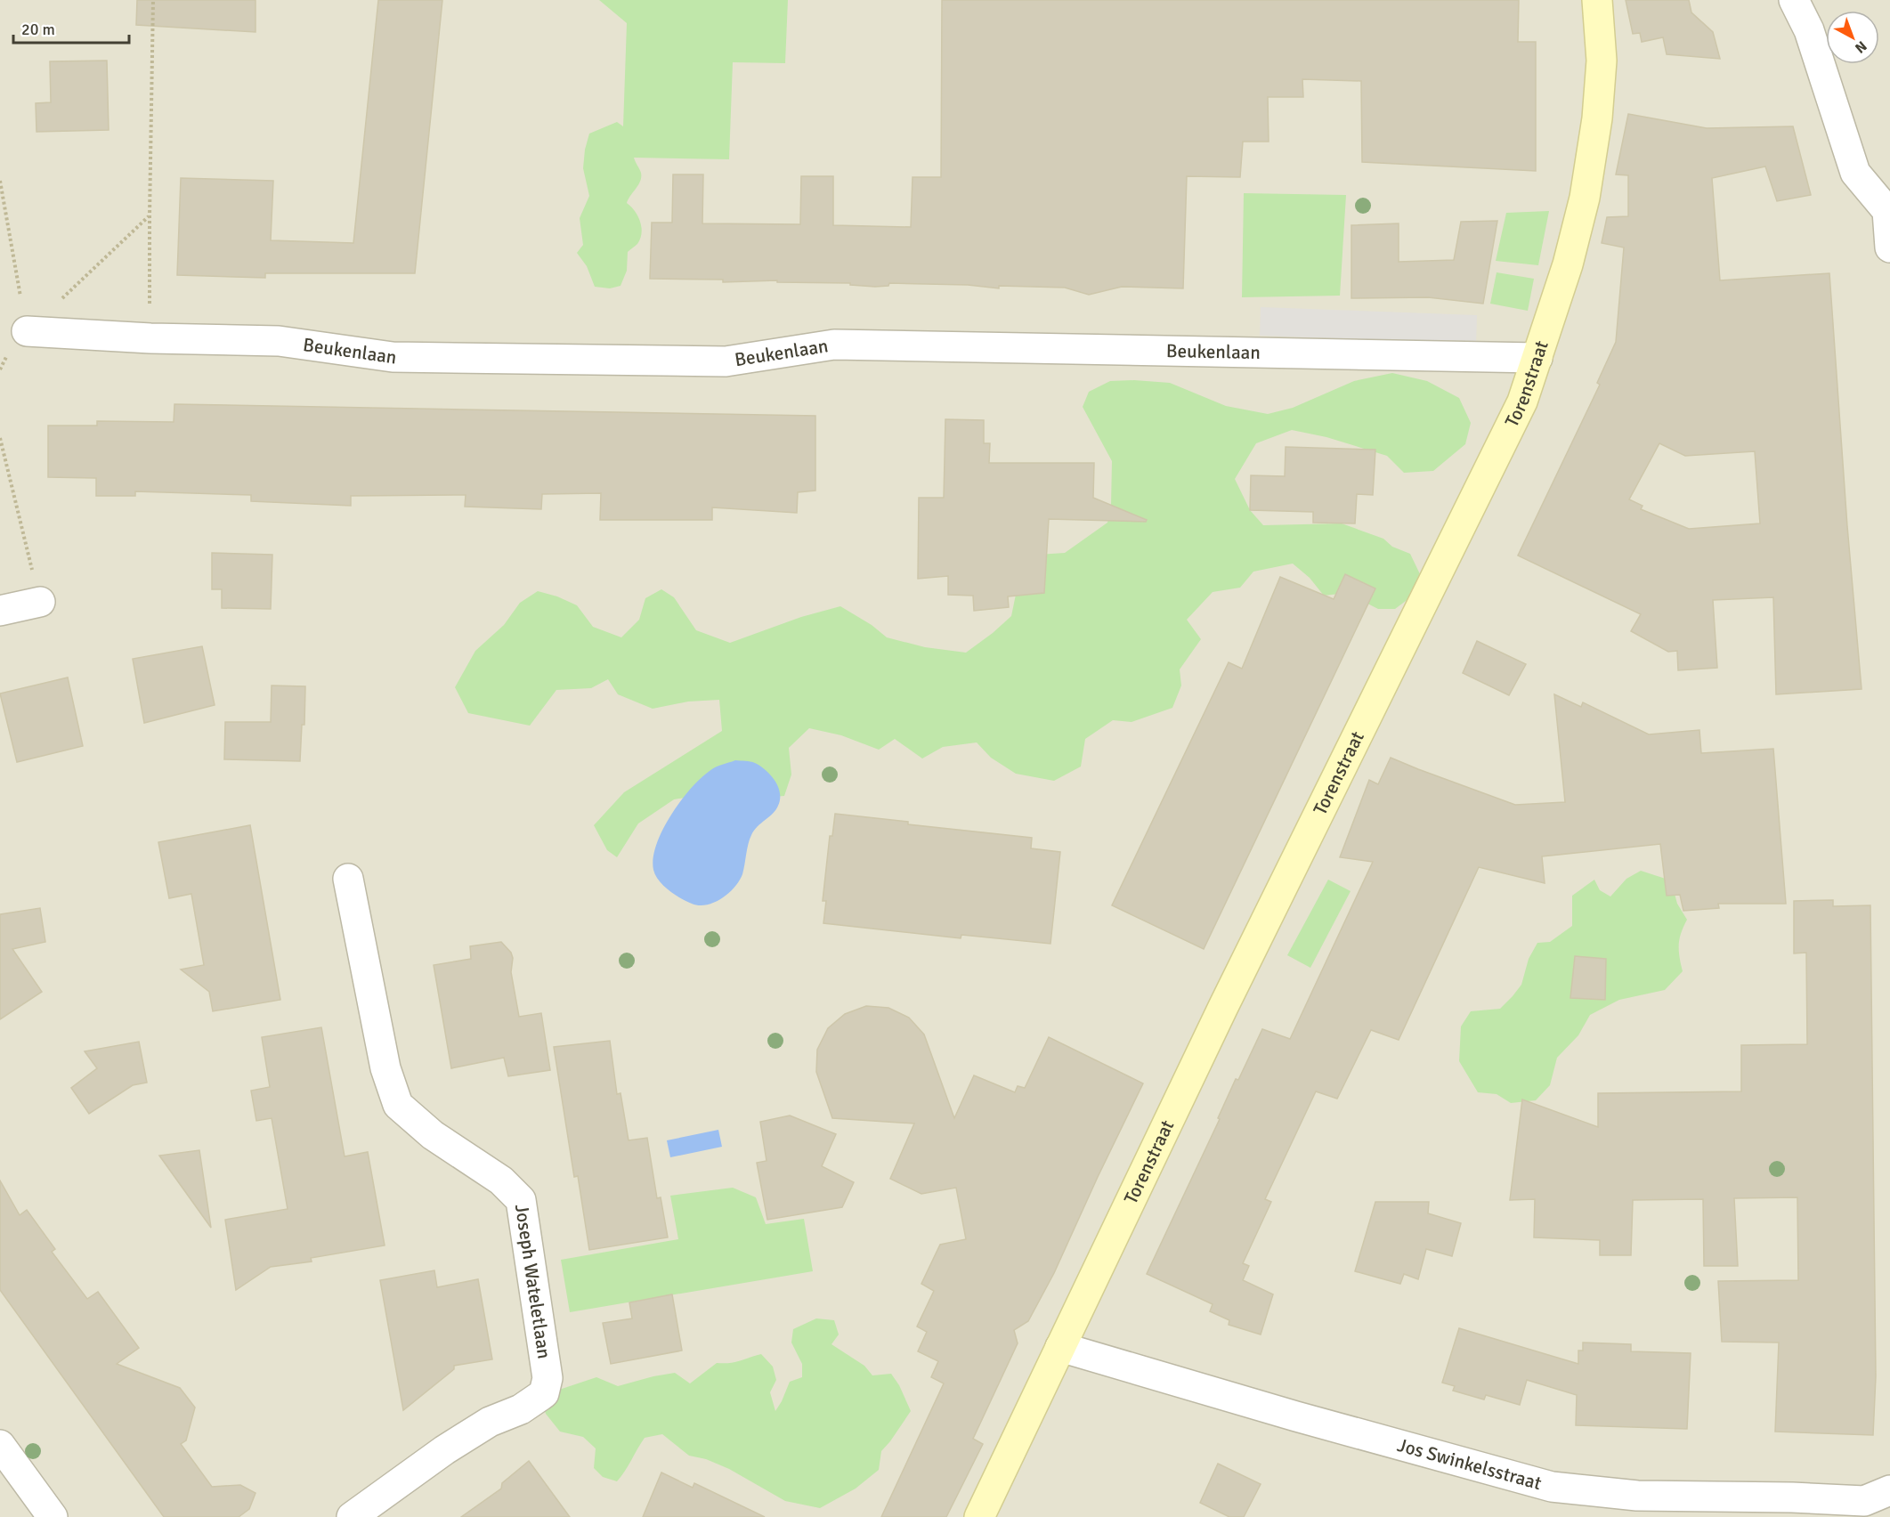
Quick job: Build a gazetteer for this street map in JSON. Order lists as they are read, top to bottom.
{
  "streets": {
    "street": [
      "Beukenlaan",
      "Torenstraat",
      "Joseph Wateletlaan",
      "Jos Swinkelsstraat"
    ]
  },
  "crossings": [
    ["Beukenlaan", "Torenstraat"],
    ["Torenstraat", "Jos Swinkelsstraat"]
  ],
  "scale_bar": "20 m",
  "north": "bottom right"
}
